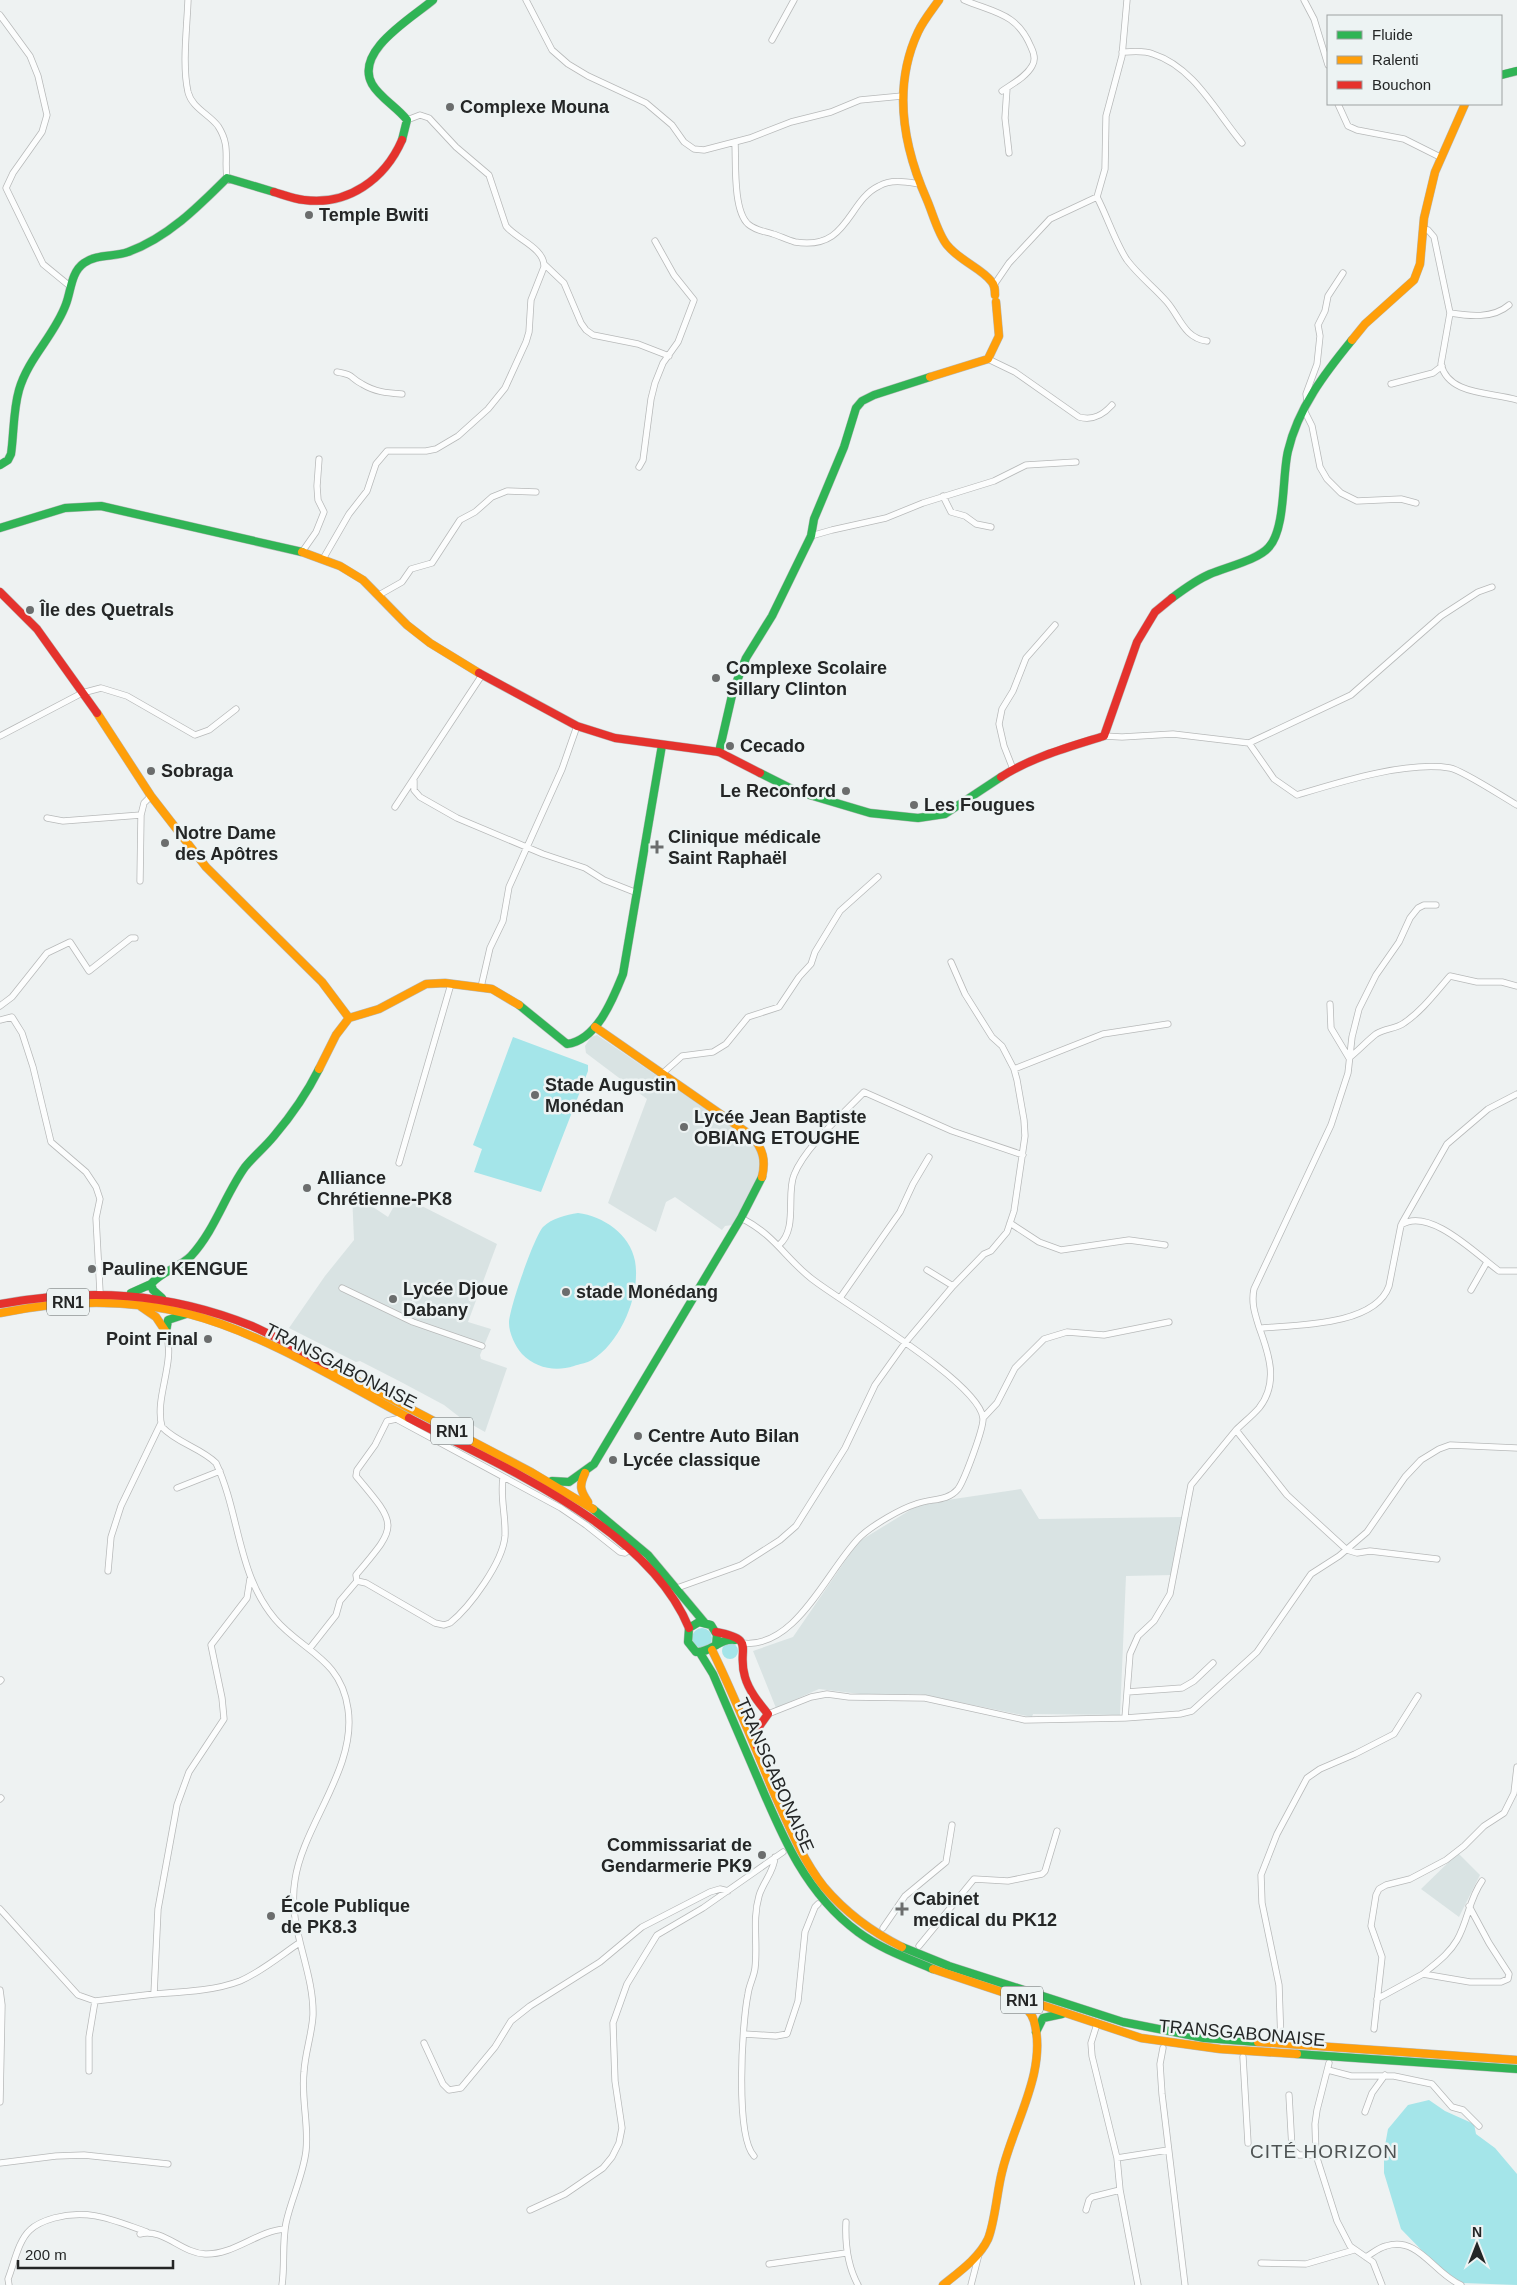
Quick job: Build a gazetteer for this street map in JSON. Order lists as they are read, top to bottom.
{
  "streets": {
    "main road": ["RN1", "TRANSGABONAISE"]
  },
  "crossings": [
    ["RN1", "TRANSGABONAISE"]
  ],
  "districts": ["CITÉ HORIZON"],
  "places": {
    "other": [
      "Complexe Mouna",
      "Temple Bwiti",
      "Île des Quetrals",
      "Complexe Scolaire Sillary Clinton",
      "Cecado",
      "Sobraga",
      "Le Reconford",
      "Les Fougues",
      "Notre Dame des Apôtres",
      "Stade Augustin Monédan",
      "Lycée Jean Baptiste OBIANG ETOUGHE",
      "Alliance Chrétienne-PK8",
      "Pauline KENGUE",
      "stade Monédang",
      "Lycée Djoue Dabany",
      "Point Final",
      "Centre Auto Bilan",
      "Lycée classique",
      "Commissariat de Gendarmerie PK9",
      "École Publique de PK8.3"
    ],
    "health": ["Clinique médicale Saint Raphaël", "Cabinet medical du PK12"]
  },
  "legend": ["Fluide", "Ralenti", "Bouchon"],
  "scale_bar": "200 m",
  "north": "top"
}
